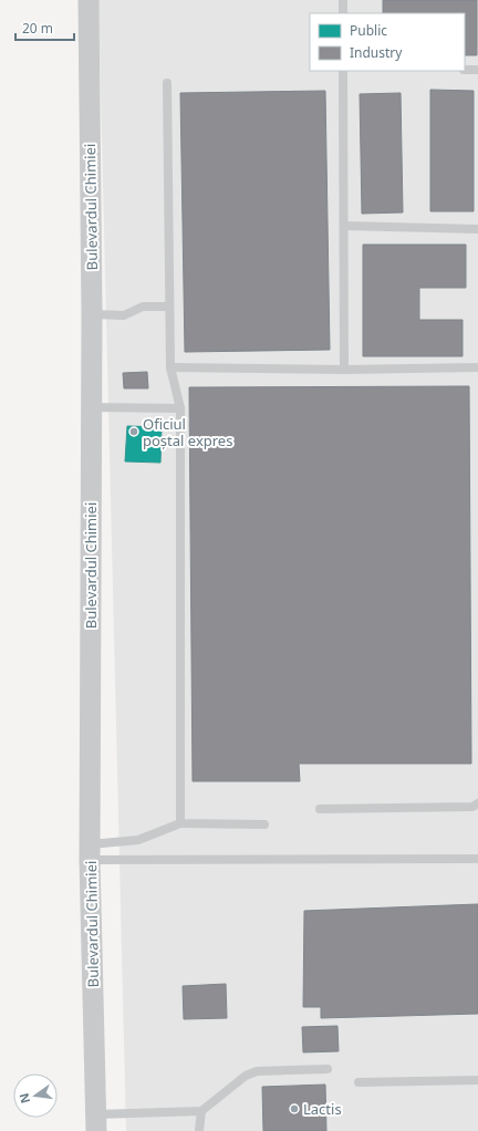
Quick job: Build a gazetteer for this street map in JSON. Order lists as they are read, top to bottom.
{
  "streets": {
    "street": ["Bulevardul Chimiei"]
  },
  "places": ["Oficiul poștal expres", "Lactis"],
  "legend": ["Public", "Industry"],
  "scale_bar": "20 m",
  "north": "left"
}
